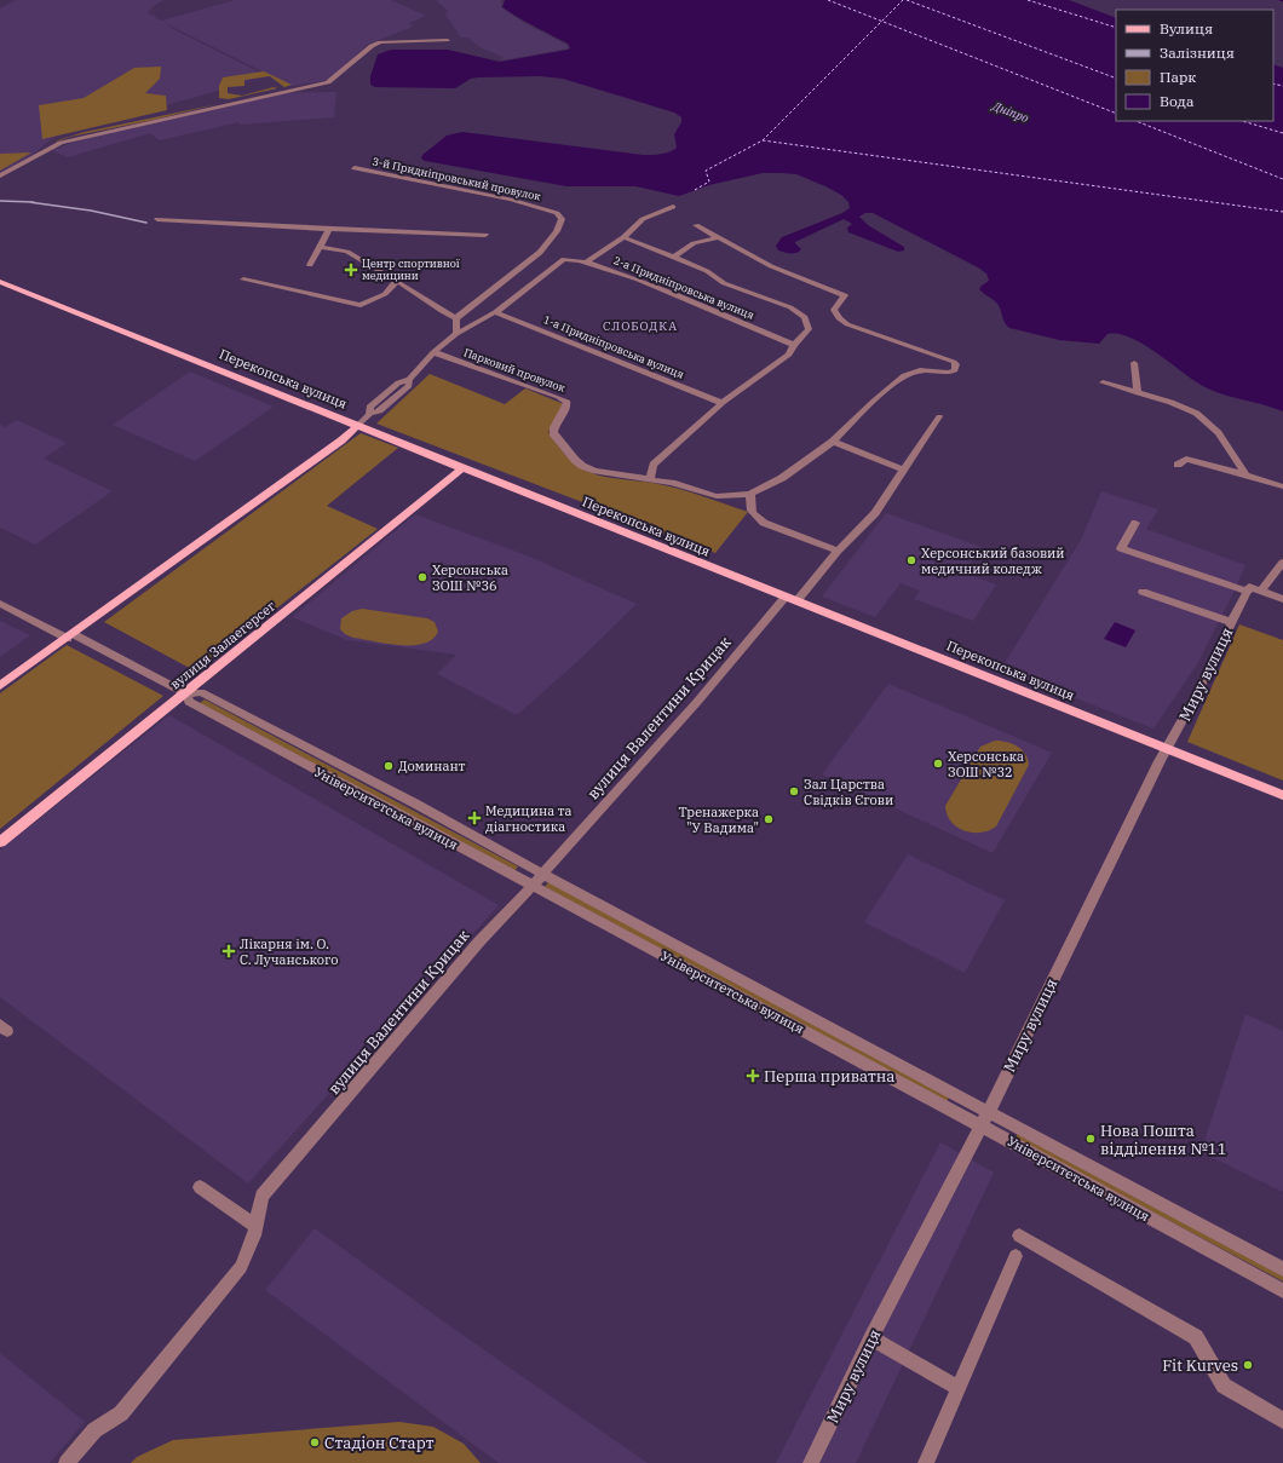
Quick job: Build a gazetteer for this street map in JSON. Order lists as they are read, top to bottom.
{
  "streets": {
    "main road": ["Перекопська вулиця", "вулиця Залаегерсег"],
    "street": [
      "3-й Придніпровський провулок",
      "2-а Придніпровська вулиця",
      "1-а Придніпровська вулиця",
      "Парковий провулок",
      "Миру вулиця",
      "вулиця Валентини Крицак",
      "Університетська вулиця"
    ]
  },
  "crossings": [
    ["2-а Придніпровська вулиця", "1-а Придніпровська вулиця"],
    ["Перекопська вулиця", "вулиця Залаегерсег"],
    ["Перекопська вулиця", "Миру вулиця"],
    ["Перекопська вулиця", "вулиця Валентини Крицак"],
    ["вулиця Залаегерсег", "Університетська вулиця"],
    ["Миру вулиця", "Університетська вулиця"],
    ["вулиця Валентини Крицак", "Університетська вулиця"]
  ],
  "districts": ["СЛОБОДКА"],
  "water": ["Дніпро"],
  "places": {
    "health": [
      "Центр спортивної медицини",
      "Медицина та діагностика",
      "Лікарня ім. О. С. Лучанського",
      "Перша приватна"
    ],
    "other": [
      "Херсонський базовий медичний коледж",
      "Херсонська ЗОШ №36",
      "Херсонська ЗОШ №32",
      "Доминант",
      "Зал Царства Свідків Єгови",
      "Тренажерка \"У Вадима\"",
      "Нова Пошта відділення №11",
      "Fit Kurves",
      "Стадіон Старт"
    ]
  },
  "legend": [
    "Вулиця",
    "Залізниця",
    "Парк",
    "Вода"
  ]
}
